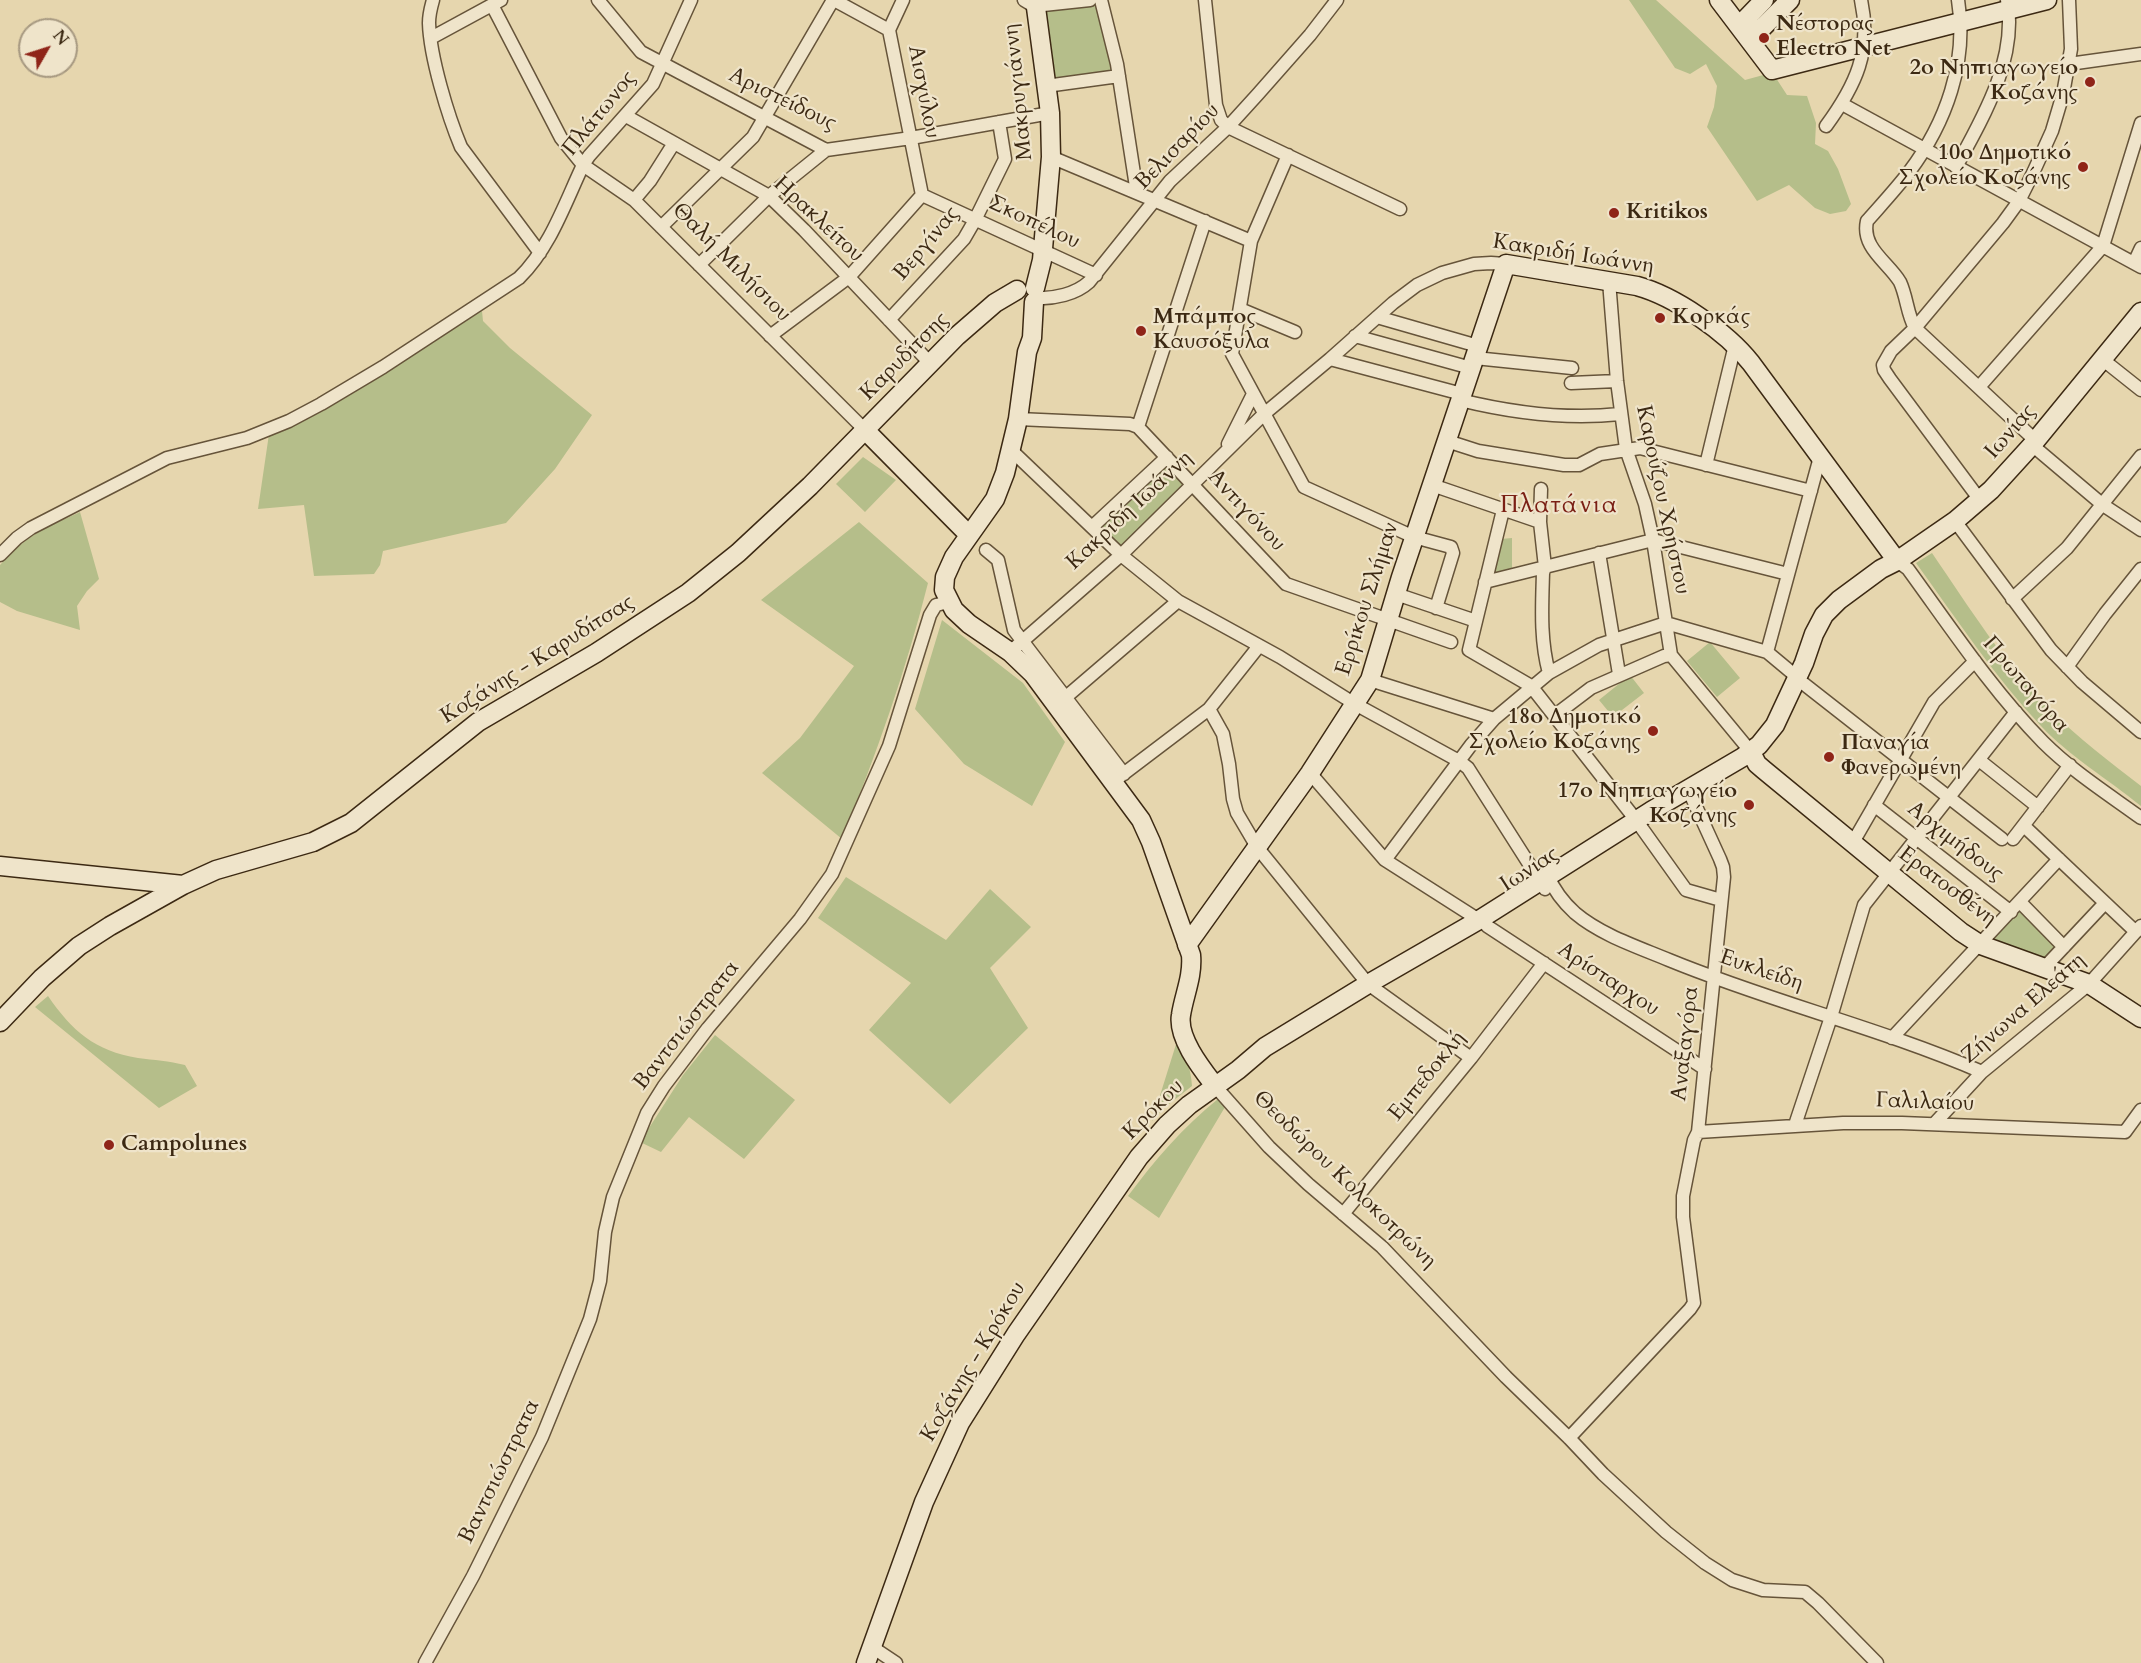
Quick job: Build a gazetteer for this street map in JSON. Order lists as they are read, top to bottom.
{
  "streets": {
    "street": [
      "Αισχύλου",
      "Μακρυγιάννη",
      "Αριστείδους",
      "Πλάτωνος",
      "Βελισαρίου",
      "Ηρακλείτου",
      "Σκοπέλου",
      "Βεργίνας",
      "Κακριδή Ιωάννη",
      "Θαλή Μιλήσιου",
      "Καρυδίτσης",
      "Ιωνίας",
      "Καρούζου Χρήστου",
      "Αντιγόνου",
      "Ερρίκου Σλήμαν",
      "Κοζάνης - Καρυδίτσας",
      "Πρωταγόρα",
      "Αρχιμήδους",
      "Ερατοσθένη",
      "Ευκλείδη",
      "Αρίσταρχου",
      "Ζήνωνα Ελεάτη",
      "Βαντσιώστρατα",
      "Αναξαγόρα",
      "Εμπεδοκλή",
      "Γαλιλαίου",
      "Κρόκου",
      "Θεοδώρου Κολοκοτρώνη",
      "Κοζάνης - Κρόκου"
    ]
  },
  "crossings": [
    ["Αισχύλου", "Αριστείδους"],
    ["Αισχύλου", "Σκοπέλου"],
    ["Μακρυγιάννη", "Αριστείδους"],
    ["Μακρυγιάννη", "Βελισαρίου"],
    ["Μακρυγιάννη", "Σκοπέλου"],
    ["Μακρυγιάννη", "Θαλή Μιλήσιου"],
    ["Μακρυγιάννη", "Καρυδίτσης"],
    ["Αριστείδους", "Πλάτωνος"],
    ["Αριστείδους", "Βεργίνας"],
    ["Πλάτωνος", "Ηρακλείτου"],
    ["Πλάτωνος", "Θαλή Μιλήσιου"],
    ["Βελισαρίου", "Σκοπέλου"],
    ["Βελισαρίου", "Καρυδίτσης"],
    ["Ηρακλείτου", "Βεργίνας"],
    ["Ηρακλείτου", "Καρυδίτσης"],
    ["Σκοπέλου", "Βεργίνας"],
    ["Κακριδή Ιωάννη", "Ιωνίας"],
    ["Κακριδή Ιωάννη", "Καρούζου Χρήστου"],
    ["Κακριδή Ιωάννη", "Αντιγόνου"],
    ["Κακριδή Ιωάννη", "Ερρίκου Σλήμαν"],
    ["Κακριδή Ιωάννη", "Πρωταγόρα"],
    ["Κακριδή Ιωάννη", "Θεοδώρου Κολοκοτρώνη"],
    ["Θαλή Μιλήσιου", "Καρυδίτσης"],
    ["Θαλή Μιλήσιου", "Κοζάνης - Καρυδίτσας"],
    ["Καρυδίτσης", "Κοζάνης - Καρυδίτσας"],
    ["Ιωνίας", "Πρωταγόρα"],
    ["Ιωνίας", "Ερατοσθένη"],
    ["Ιωνίας", "Ευκλείδη"],
    ["Ιωνίας", "Αρίσταρχου"],
    ["Ιωνίας", "Αναξαγόρα"],
    ["Ιωνίας", "Κρόκου"],
    ["Ιωνίας", "Θεοδώρου Κολοκοτρώνη"],
    ["Αντιγόνου", "Ερρίκου Σλήμαν"],
    ["Ερρίκου Σλήμαν", "Αρίσταρχου"],
    ["Ερρίκου Σλήμαν", "Θεοδώρου Κολοκοτρώνη"],
    ["Ερατοσθένη", "Ζήνωνα Ελεάτη"],
    ["Ευκλείδη", "Ζήνωνα Ελεάτη"],
    ["Ευκλείδη", "Αναξαγόρα"],
    ["Αρίσταρχου", "Αναξαγόρα"],
    ["Αρίσταρχου", "Εμπεδοκλή"],
    ["Ζήνωνα Ελεάτη", "Γαλιλαίου"],
    ["Βαντσιώστρατα", "Θεοδώρου Κολοκοτρώνη"],
    ["Αναξαγόρα", "Γαλιλαίου"],
    ["Αναξαγόρα", "Θεοδώρου Κολοκοτρώνη"],
    ["Εμπεδοκλή", "Θεοδώρου Κολοκοτρώνη"],
    ["Κρόκου", "Θεοδώρου Κολοκοτρώνη"],
    ["Κρόκου", "Κοζάνης - Κρόκου"]
  ],
  "districts": ["Πλατάνια"],
  "places": [
    "Νέστορας Electro Net",
    "2ο Νηπιαγωγείο Κοζάνης",
    "10ο Δημοτικό Σχολείο Κοζάνης",
    "Kritikos",
    "Κορκάς",
    "Μπάμπος Καυσόξυλα",
    "18ο Δημοτικό Σχολείο Κοζάνης",
    "Παναγία Φανερωμένη",
    "17ο Νηπιαγωγείο Κοζάνης",
    "Campolunes"
  ],
  "north": "top right"
}
